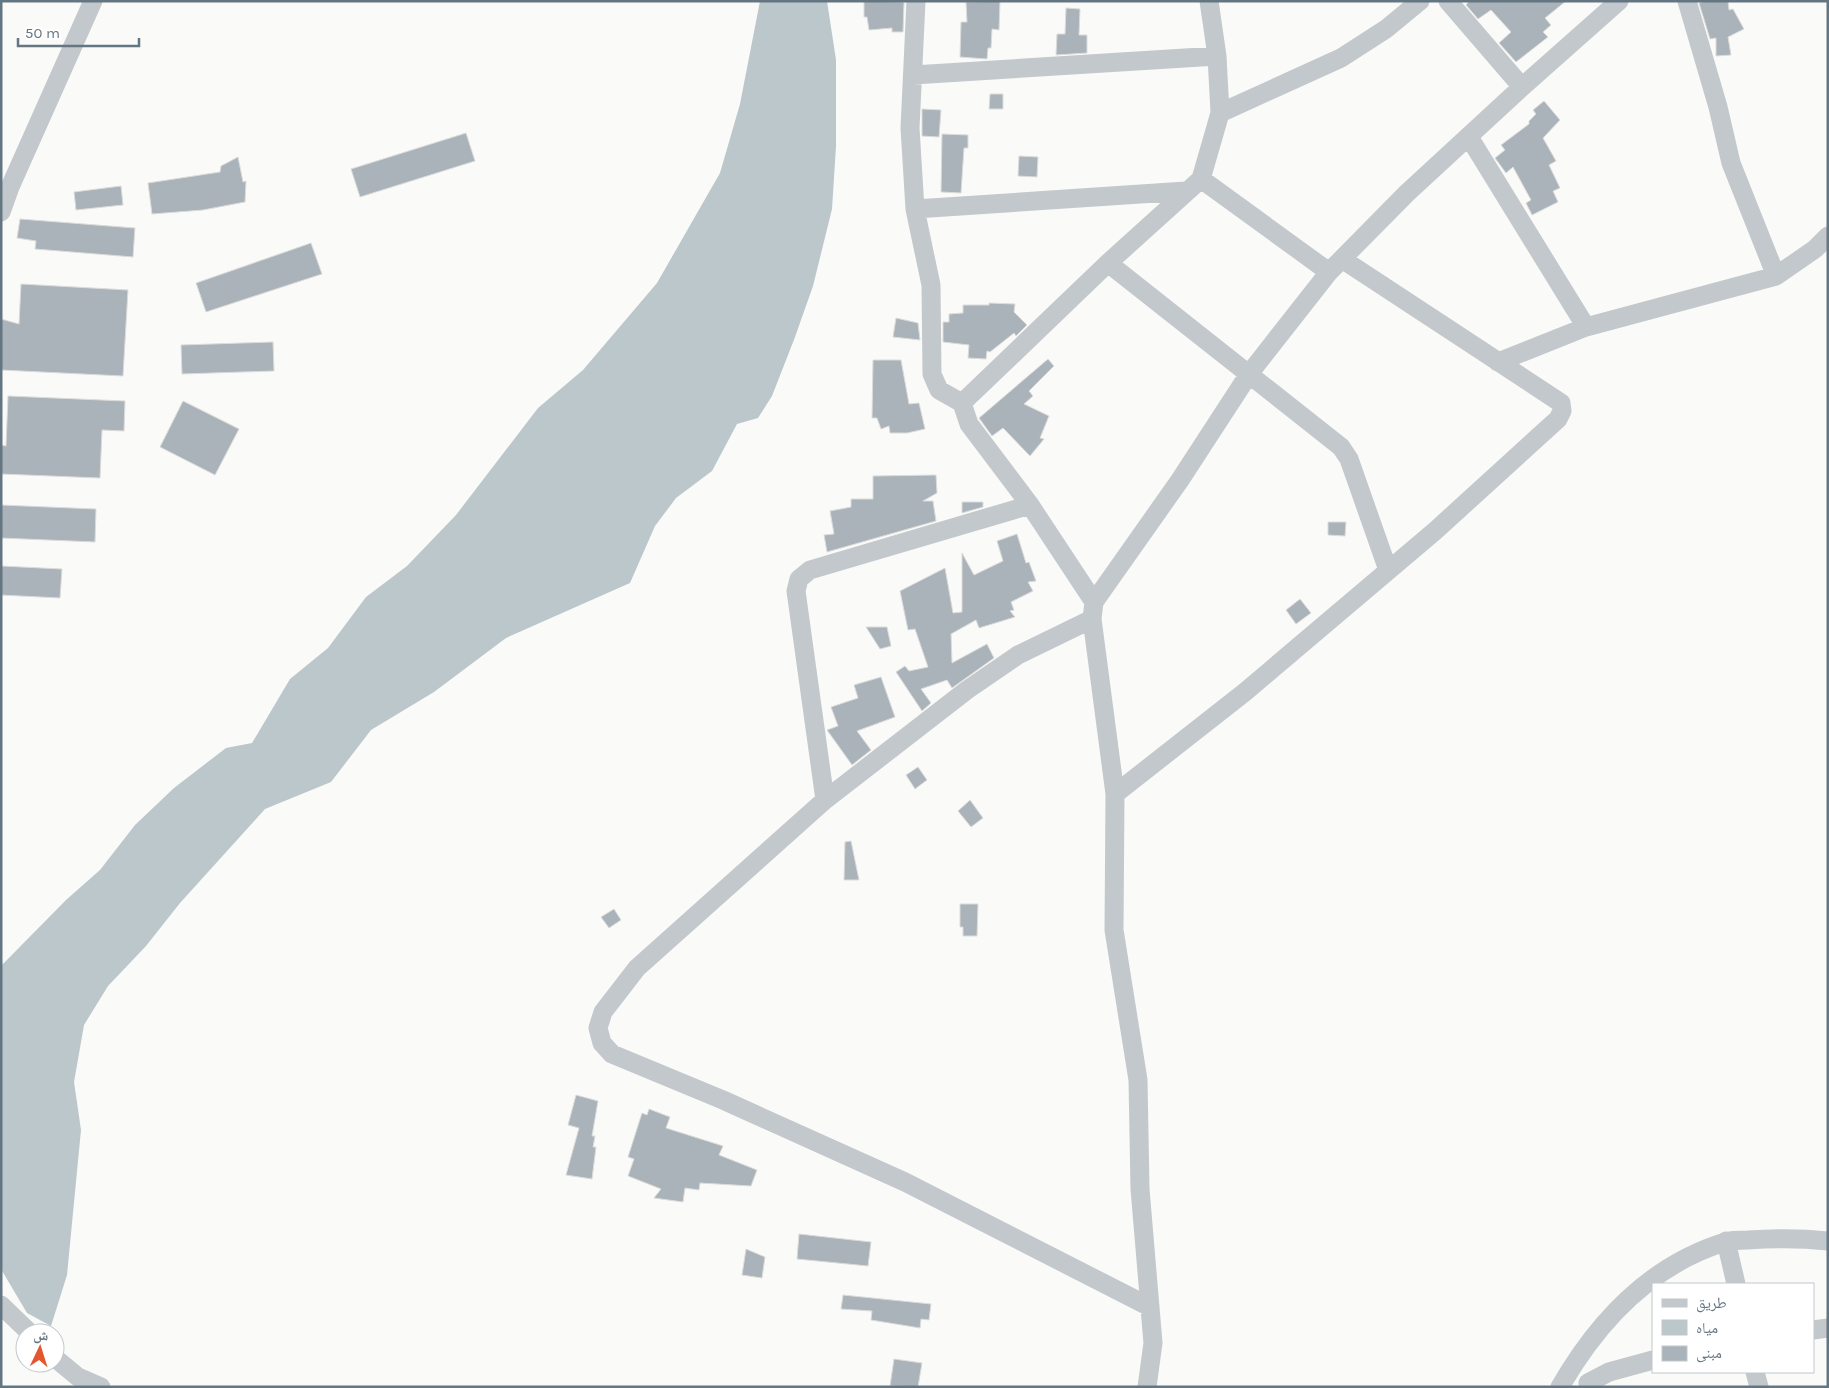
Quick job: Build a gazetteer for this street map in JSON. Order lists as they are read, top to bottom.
{
  "legend": ["طريق", "مياه", "مبنى"],
  "scale_bar": "50 m",
  "north": "top"
}
